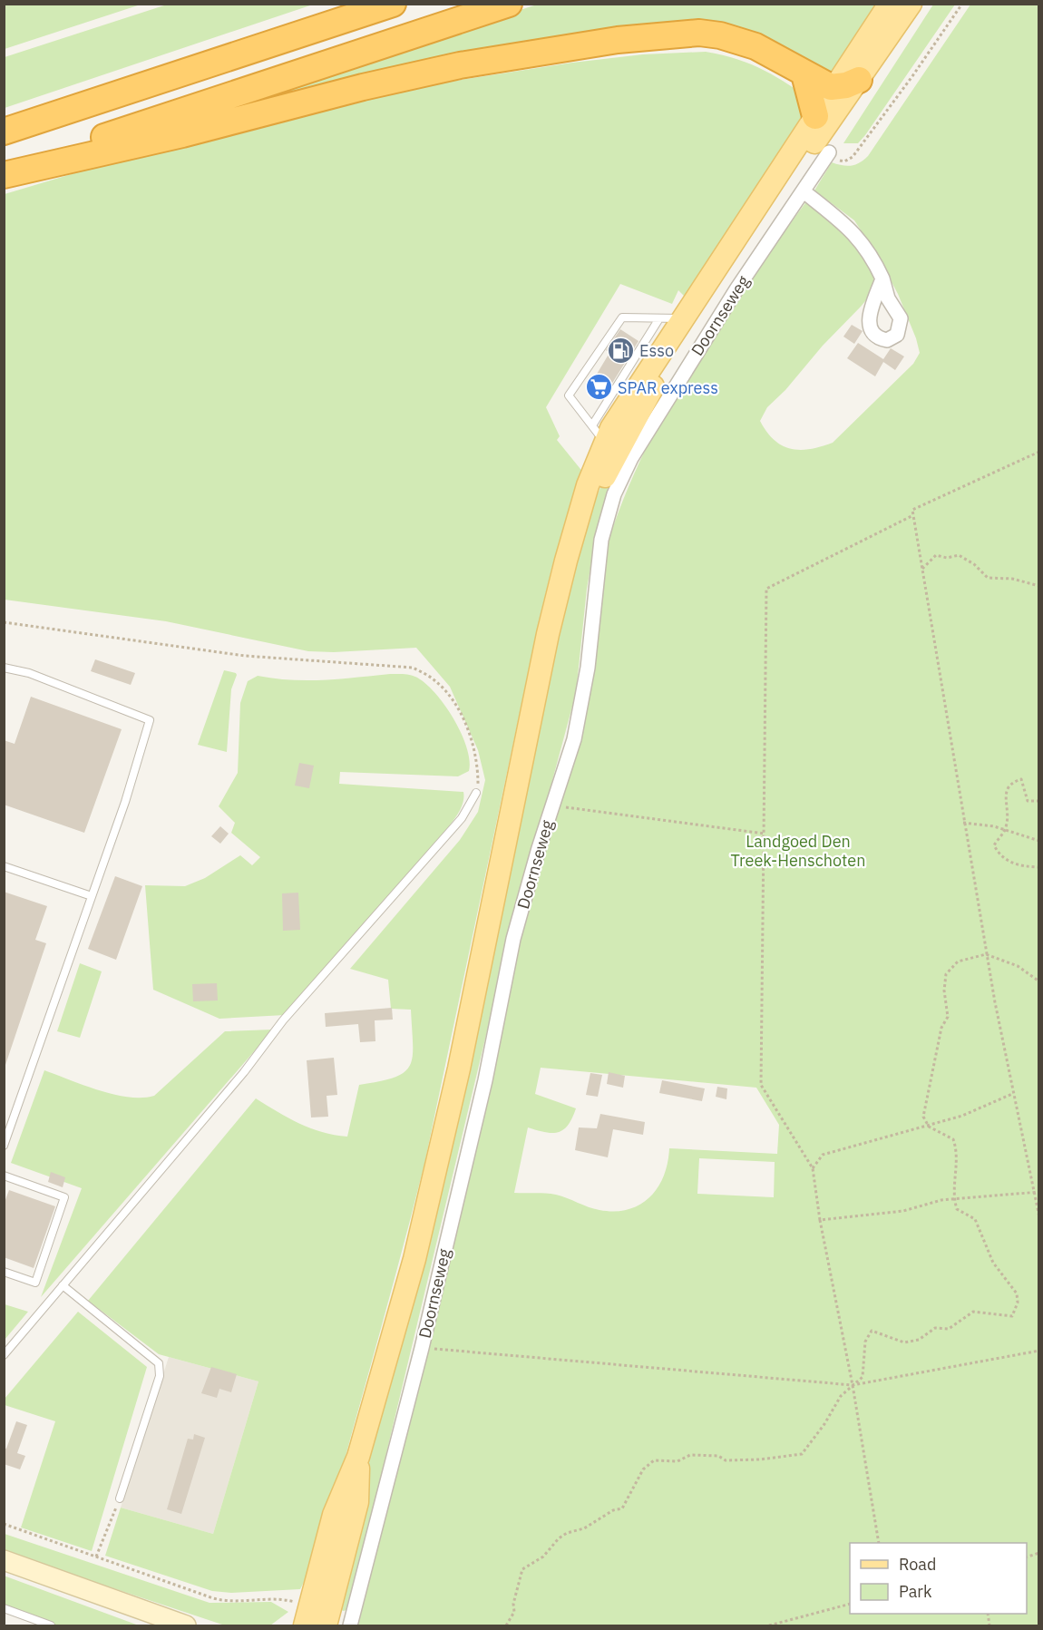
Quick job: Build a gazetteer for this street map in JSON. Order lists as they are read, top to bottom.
{
  "streets": {
    "main road": ["Doornseweg"]
  },
  "parks": ["Landgoed Den Treek-Henschoten"],
  "places": {
    "fuel station": ["Esso"],
    "supermarket": ["SPAR express"]
  },
  "legend": ["Road", "Park"]
}
